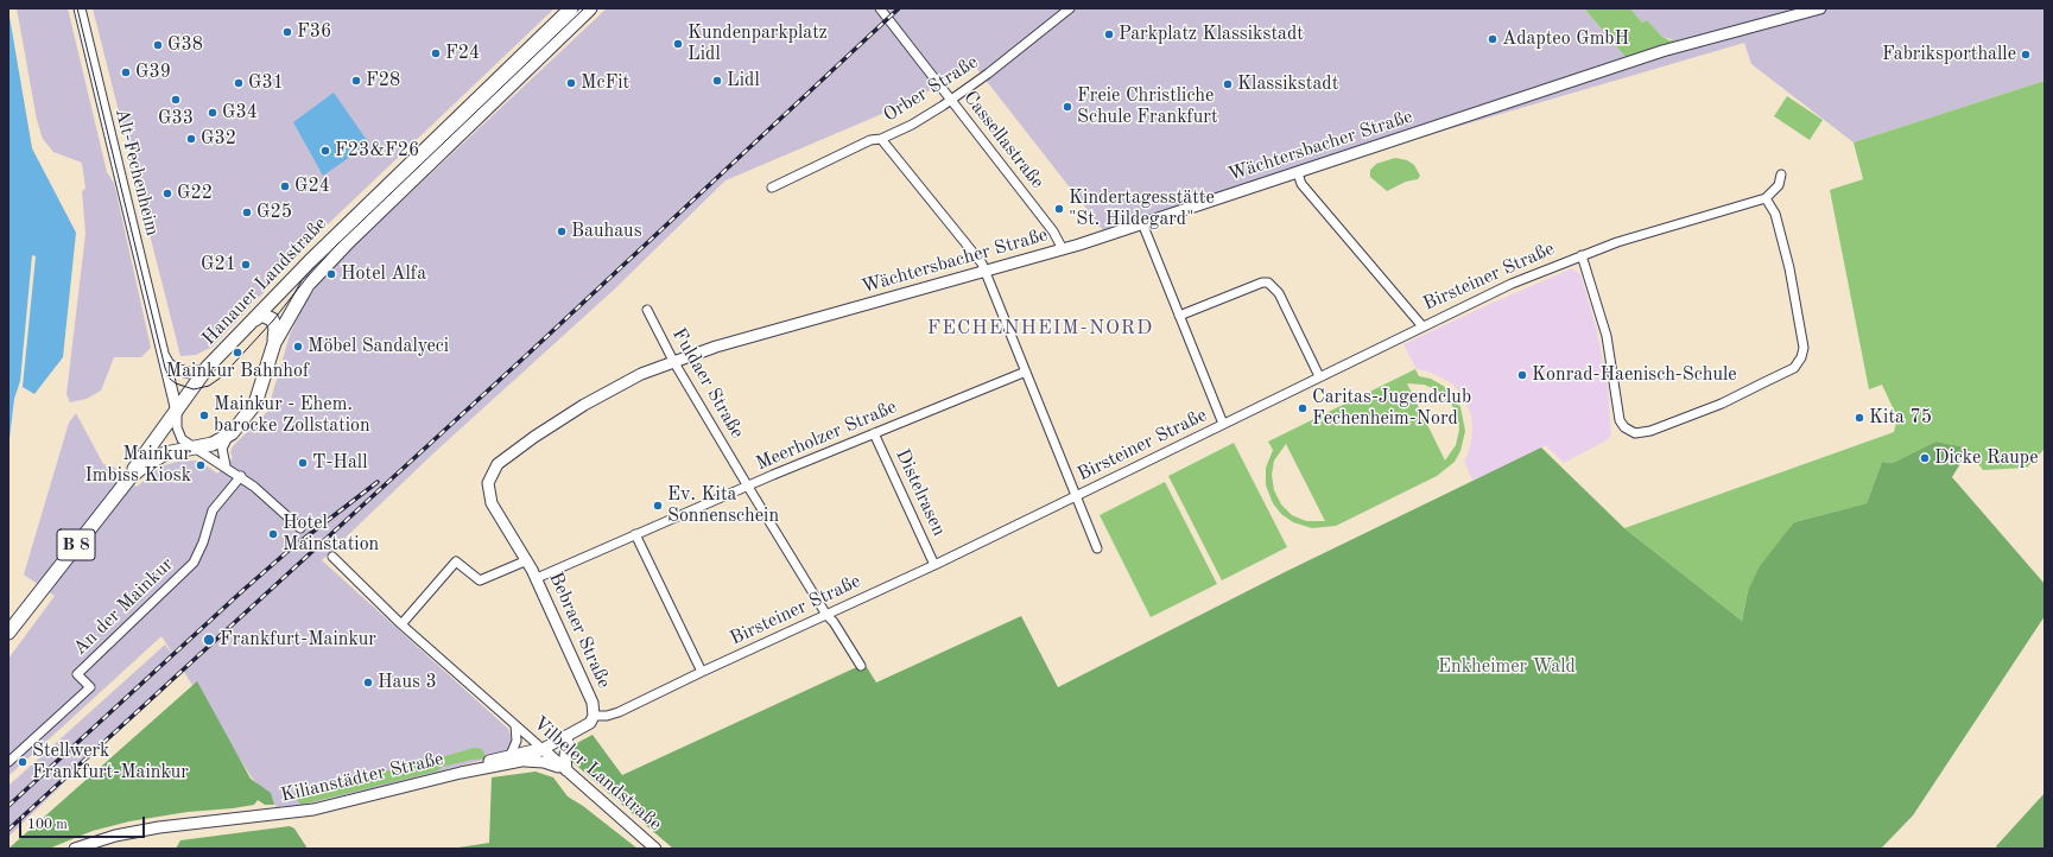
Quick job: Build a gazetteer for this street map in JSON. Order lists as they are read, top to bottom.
{
  "streets": {
    "main road": ["Hanauer Landstraße", "B 8"],
    "street": [
      "Orber Straße",
      "Cassellastraße",
      "Wächtersbacher Straße",
      "Alt-Fechenheim",
      "Birsteiner Straße",
      "Fuldaer Straße",
      "Meerholzer Straße",
      "Distelrasen",
      "An der Mainkur",
      "Bebraer Straße",
      "Vilbeler Landstraße",
      "Kilianstädter Straße"
    ]
  },
  "crossings": [
    ["Orber Straße", "Cassellastraße"],
    ["Cassellastraße", "Wächtersbacher Straße"],
    ["Wächtersbacher Straße", "Fuldaer Straße"],
    ["Wächtersbacher Straße", "Bebraer Straße"],
    ["Alt-Fechenheim", "Hanauer Landstraße"],
    ["Birsteiner Straße", "Fuldaer Straße"],
    ["Birsteiner Straße", "Distelrasen"],
    ["Birsteiner Straße", "Bebraer Straße"],
    ["Fuldaer Straße", "Meerholzer Straße"],
    ["Meerholzer Straße", "Distelrasen"],
    ["Meerholzer Straße", "Bebraer Straße"],
    ["Bebraer Straße", "Vilbeler Landstraße"],
    ["Vilbeler Landstraße", "Kilianstädter Straße"]
  ],
  "districts": ["FECHENHEIM-NORD"],
  "parks": ["Enkheimer Wald"],
  "places": [
    "F36",
    "Parkplatz Klassikstadt",
    "Adapteo GmbH",
    "Kundenparkplatz Lidl",
    "G38",
    "F24",
    "Fabriksporthalle",
    "G39",
    "F28",
    "Lidl",
    "G31",
    "McFit",
    "Klassikstadt",
    "G33",
    "Freie Christliche Schule Frankfurt",
    "G34",
    "G32",
    "F23&F26",
    "G24",
    "G22",
    "Kindertagesstätte \"St. Hildegard\"",
    "G25",
    "Bauhaus",
    "G21",
    "Hotel Alfa",
    "Möbel Sandalyeci",
    "Mainkur Bahnhof",
    "Konrad-Haenisch-Schule",
    "Caritas-Jugendclub Fechenheim-Nord",
    "Mainkur - Ehem. barocke Zollstation",
    "Kita 75",
    "Dicke Raupe",
    "T-Hall",
    "Mainkur Imbiss Kiosk",
    "Ev. Kita Sonnenschein",
    "Hotel Mainstation",
    "Frankfurt-Mainkur",
    "Haus 3",
    "Stellwerk Frankfurt-Mainkur"
  ],
  "scale_bar": "100 m"
}
